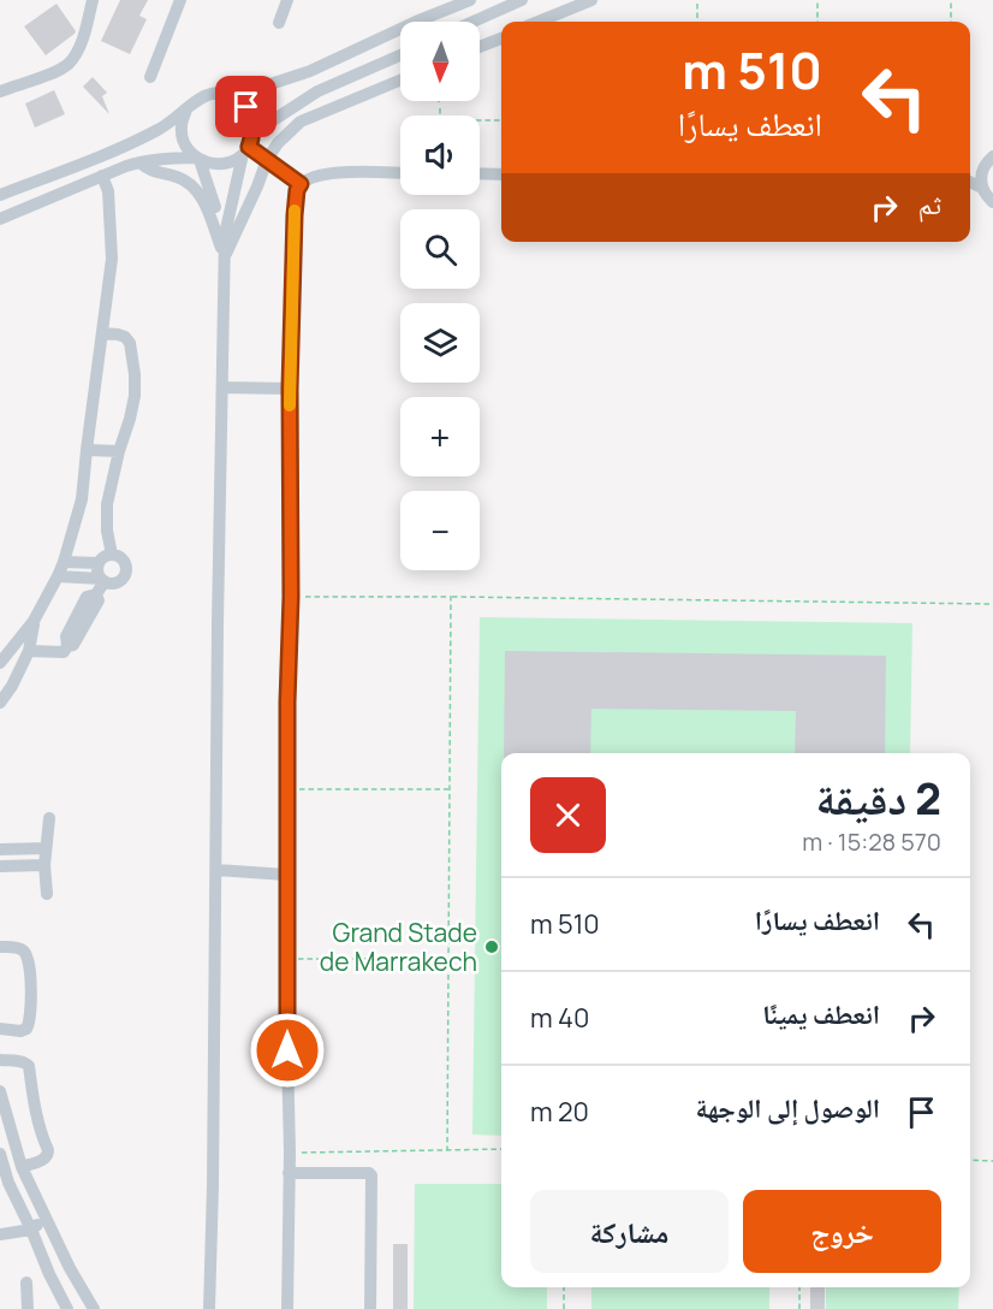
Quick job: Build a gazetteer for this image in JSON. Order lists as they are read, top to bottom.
{
  "places": ["Grand Stade de Marrakech"],
  "north": "bottom",
  "page": {
    "map_buttons": ["+", "−"],
    "turn": ["510 m", "انعطف يسارًا"],
    "then": "ثم",
    "heading": ["2 دقيقة", "570 m · 15:28"],
    "list": [
      {
        "name": "انعطف يسارًا",
        "value": "510 m"
      },
      {
        "name": "انعطف يمينًا",
        "value": "40 m"
      },
      {
        "name": "الوصول إلى الوجهة",
        "value": "20 m"
      }
    ],
    "buttons": ["خروج", "مشاركة"]
  }
}
